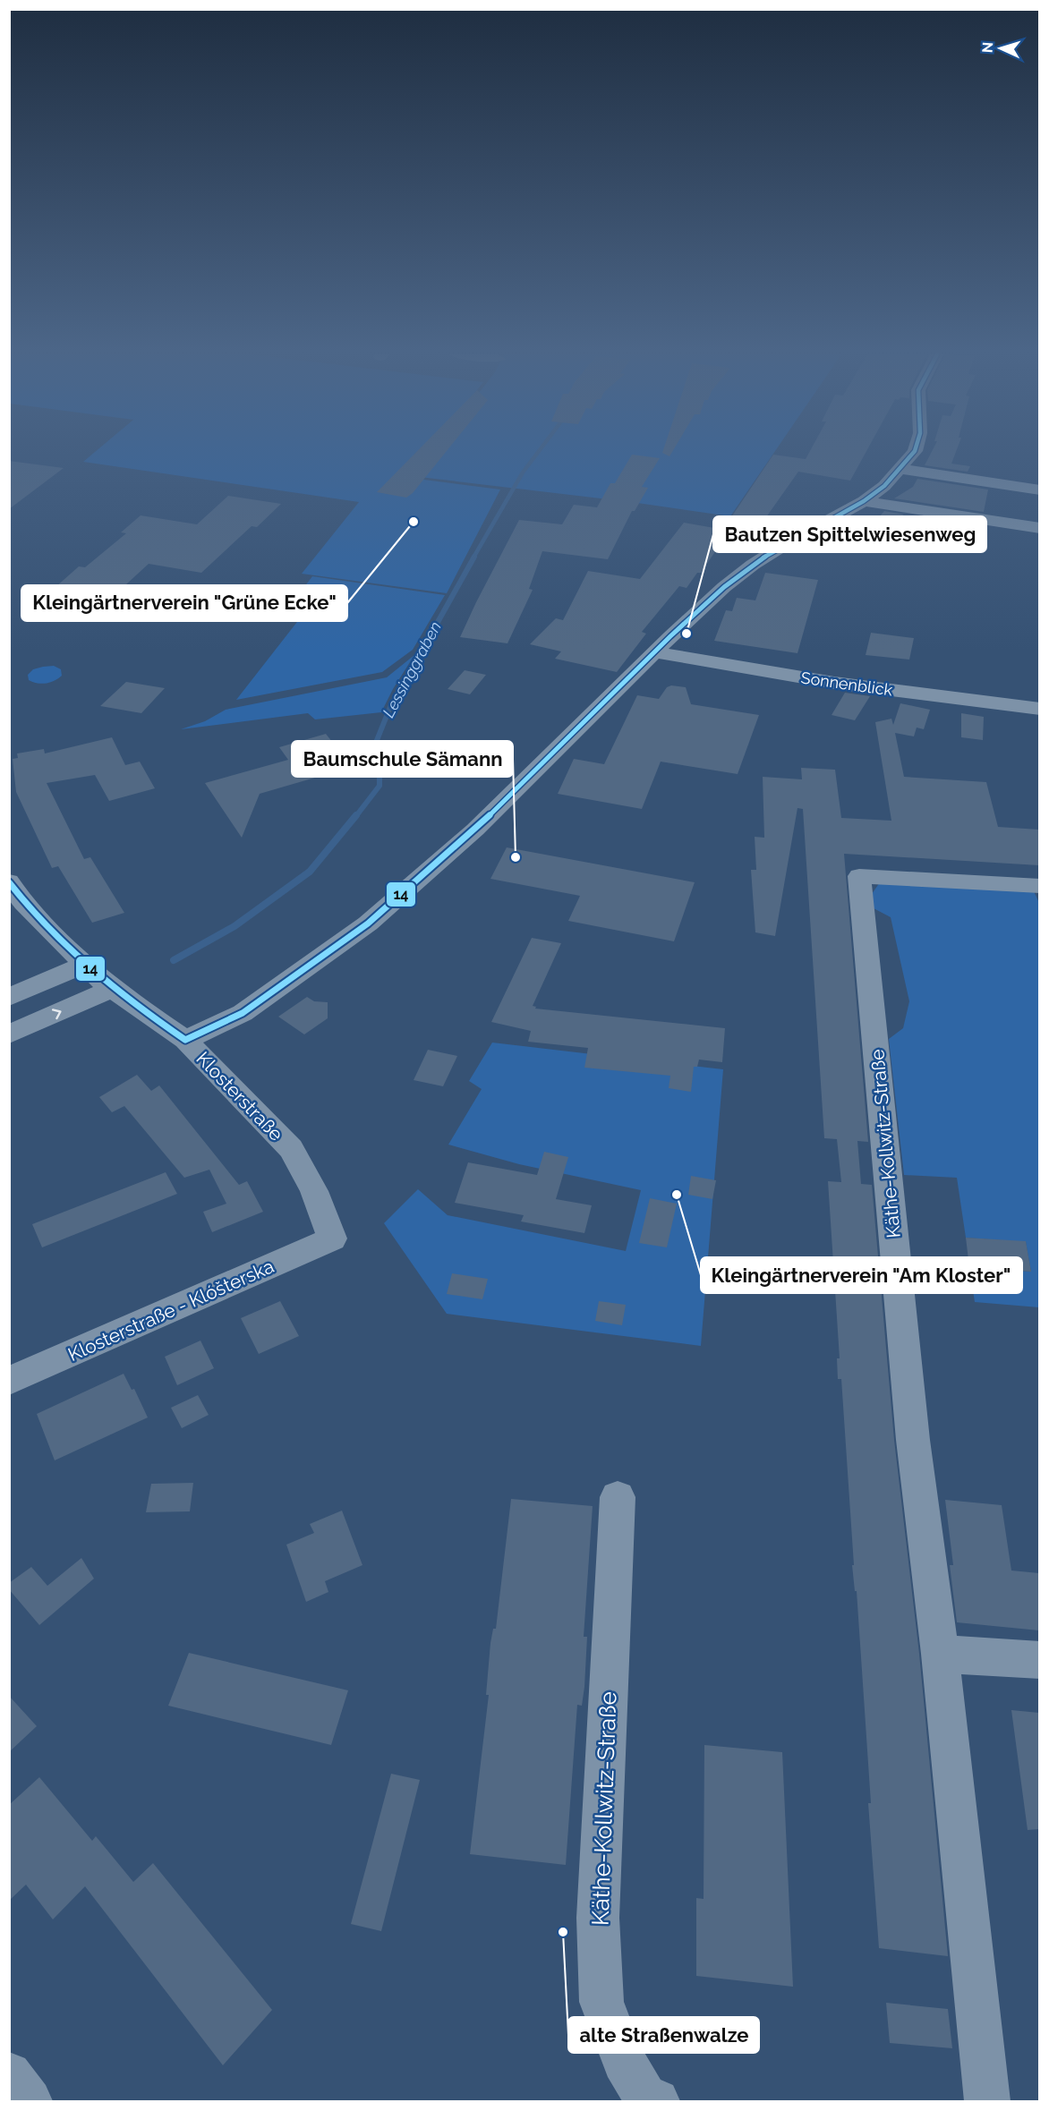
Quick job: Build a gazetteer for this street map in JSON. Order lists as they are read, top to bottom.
{
  "streets": {
    "street": [
      "Sonnenblick",
      "Klosterstraße",
      "Käthe-Kollwitz-Straße",
      "Klosterstraße - Klóšterska"
    ]
  },
  "crossings": [
    ["Klosterstraße", "Klosterstraße - Klóšterska"]
  ],
  "water": ["Lessinggraben"],
  "places": [
    "Kleingärtnerverein \"Grüne Ecke\"",
    "Bautzen Spittelwiesenweg",
    "Baumschule Sämann",
    "Kleingärtnerverein \"Am Kloster\"",
    "alte Straßenwalze"
  ],
  "lines": ["transit line 14"],
  "north": "left"
}
